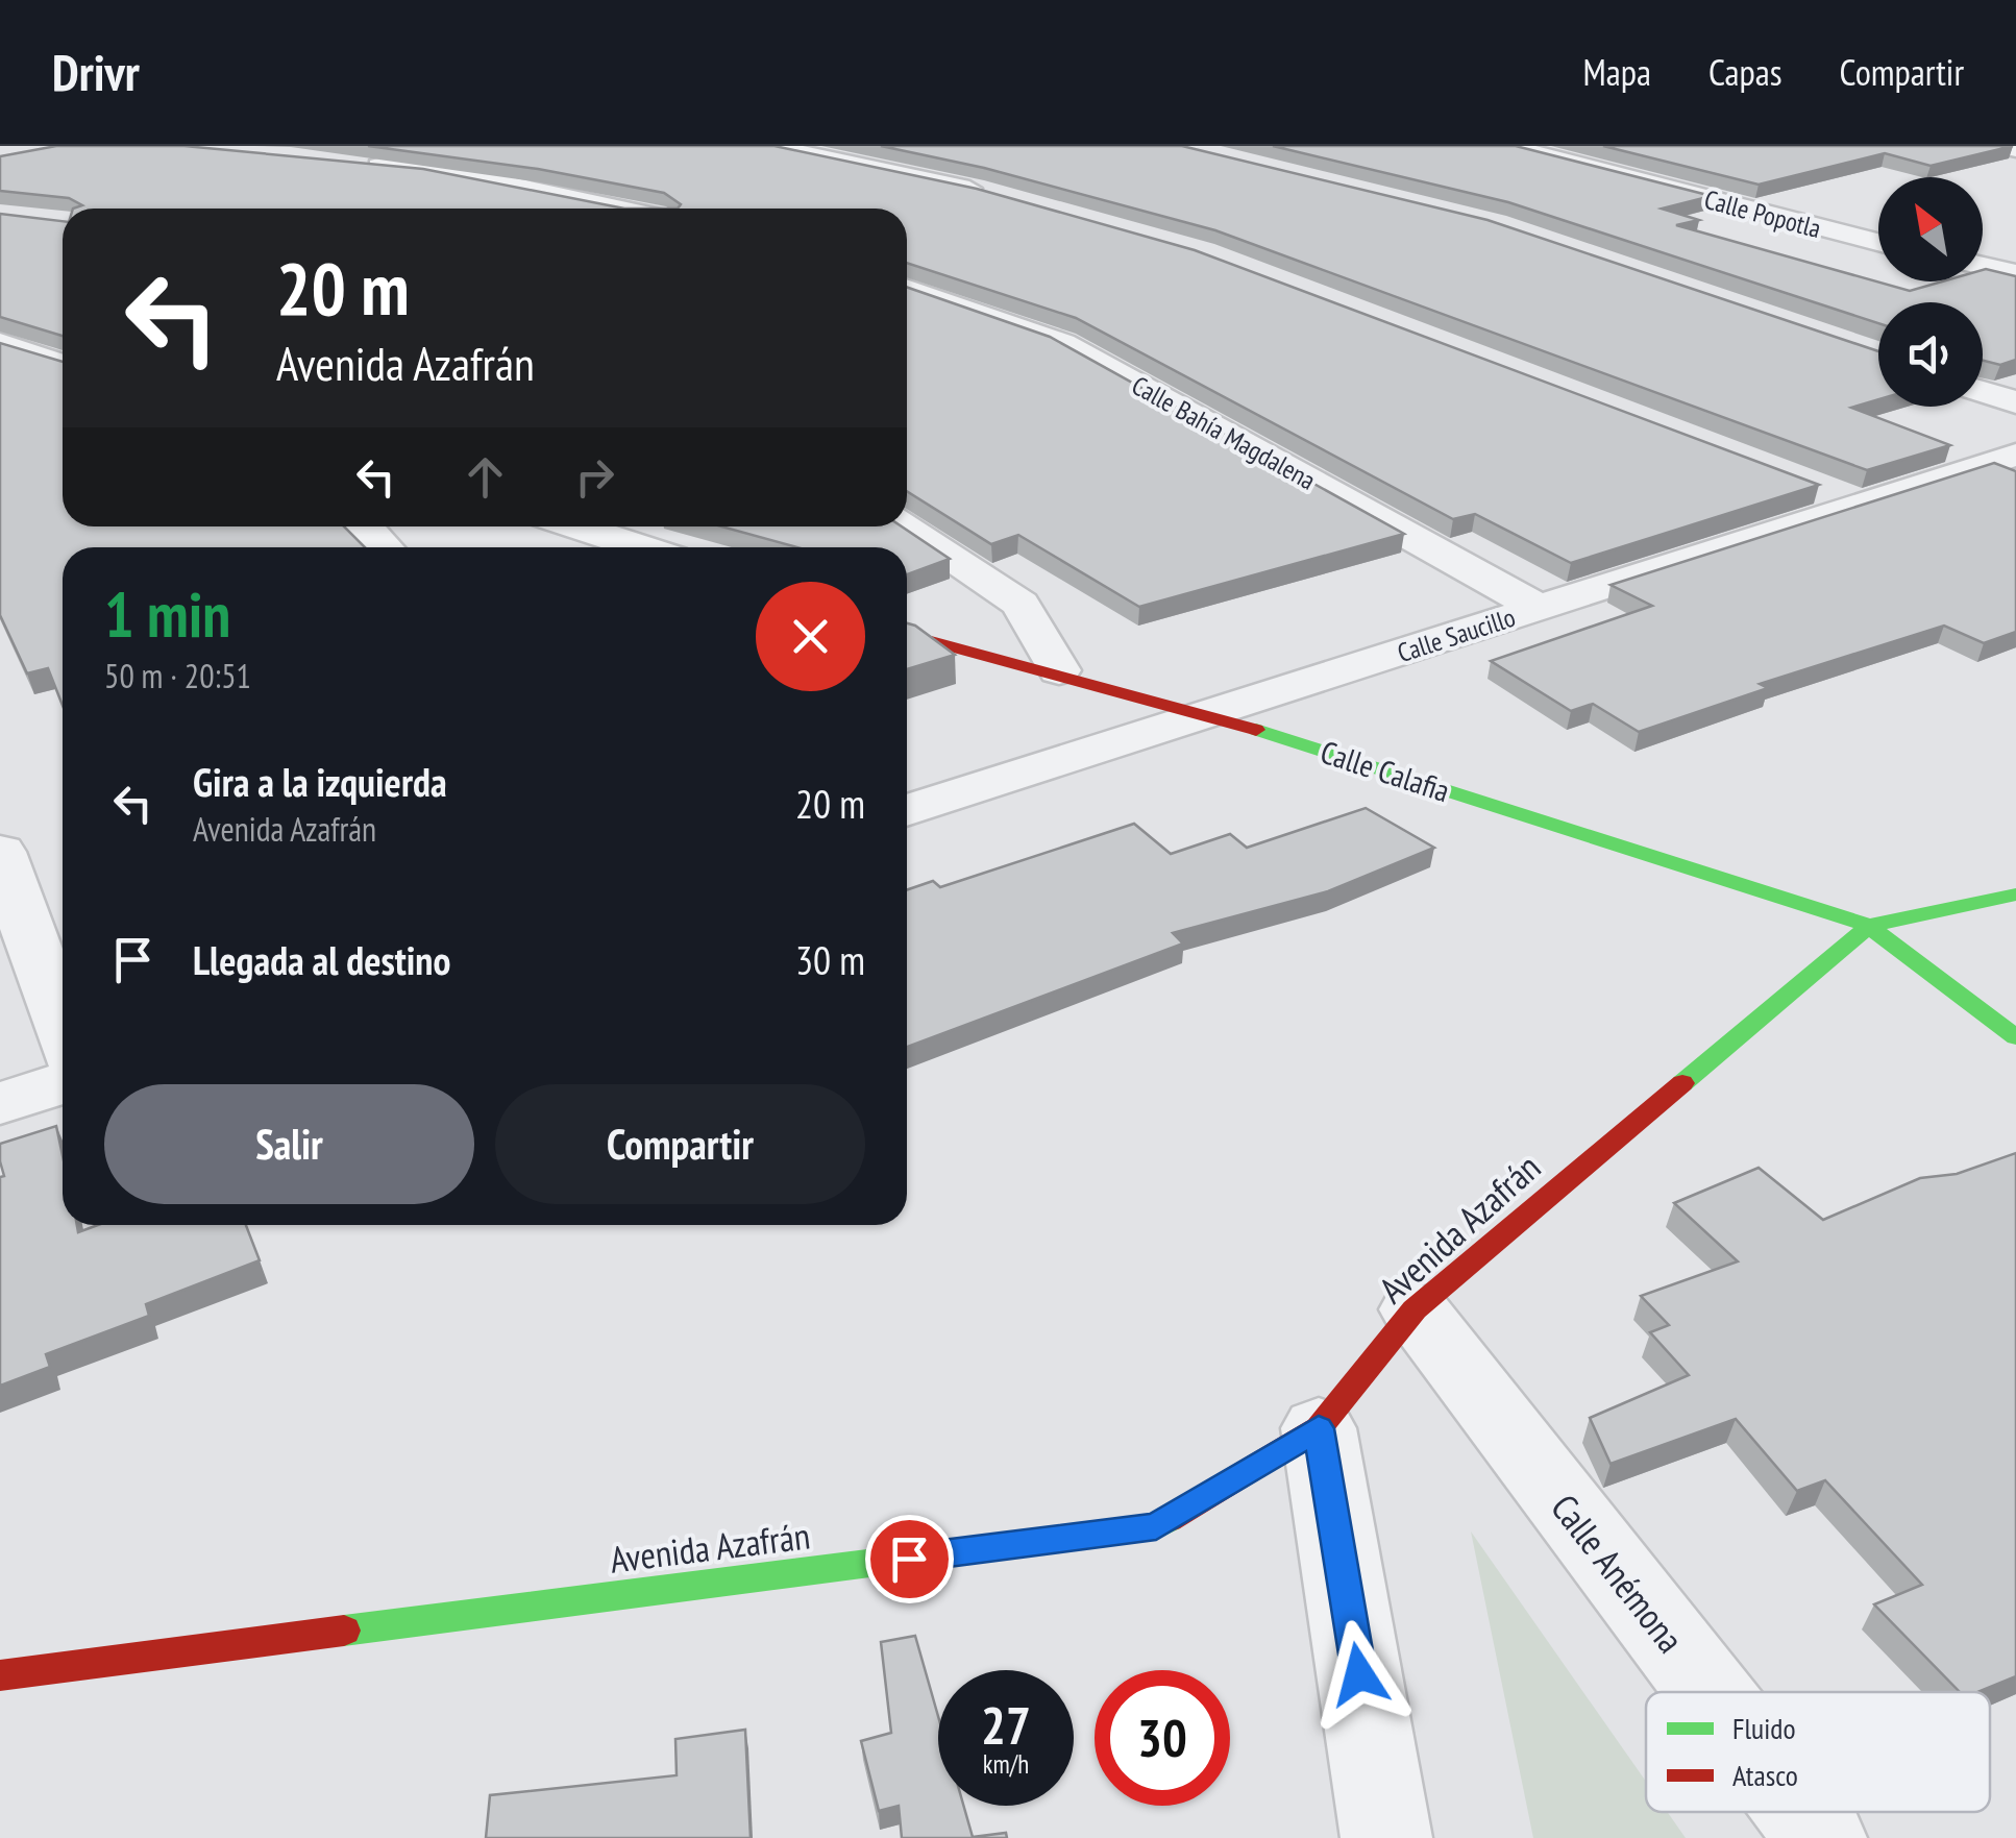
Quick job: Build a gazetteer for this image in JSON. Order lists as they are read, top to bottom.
{
  "streets": {
    "street": [
      "Calle Popotla",
      "Calle Bahía Magdalena",
      "Calle Saucillo",
      "Calle Calafia",
      "Avenida Azafrán",
      "Calle Anémona"
    ]
  },
  "crossings": [
    ["Calle Bahía Magdalena", "Calle Saucillo"],
    ["Calle Saucillo", "Calle Calafia"],
    ["Calle Calafia", "Avenida Azafrán"],
    ["Avenida Azafrán", "Calle Anémona"]
  ],
  "legend": ["Fluido", "Atasco"],
  "north": "top left",
  "page": {
    "header": "Drivr",
    "nav": ["Mapa", "Capas", "Compartir"],
    "turn": ["20 m", "Avenida Azafrán"],
    "heading": ["1 min", "50 m · 20:51"],
    "list": [
      {
        "name": "Gira a la izquierda",
        "note": "Avenida Azafrán",
        "value": "20 m"
      },
      {
        "name": "Llegada al destino",
        "value": "30 m"
      }
    ],
    "buttons": ["Salir", "Compartir"],
    "speed": "27 km/h",
    "limit": "30"
  }
}
